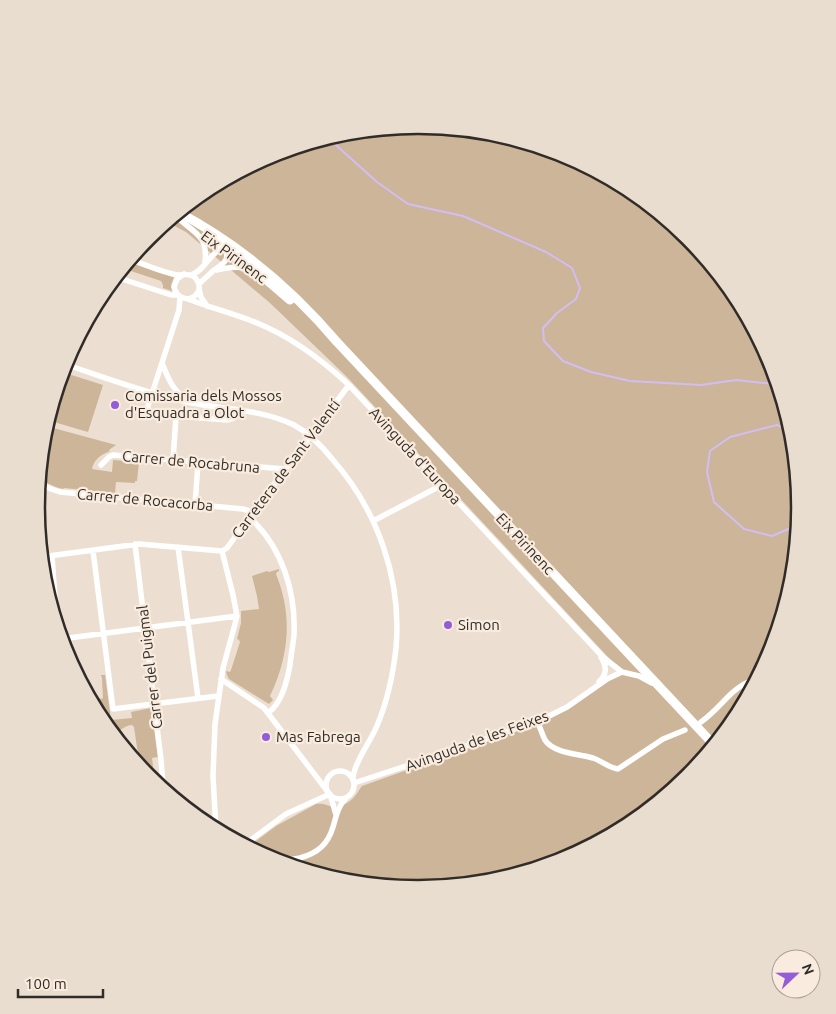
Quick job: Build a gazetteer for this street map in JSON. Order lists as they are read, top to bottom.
{
  "streets": {
    "main road": ["Eix Pirinenc"],
    "street": [
      "Avinguda d'Europa",
      "Carrer de Rocabruna",
      "Carretera de Sant Valentí",
      "Carrer de Rocacorba",
      "Carrer del Puigmal",
      "Avinguda de les Feixes"
    ]
  },
  "crossings": [
    ["Eix Pirinenc", "Avinguda d'Europa"],
    ["Avinguda d'Europa", "Carretera de Sant Valentí"],
    ["Avinguda d'Europa", "Avinguda de les Feixes"],
    ["Carrer de Rocabruna", "Carretera de Sant Valentí"],
    ["Carretera de Sant Valentí", "Carrer de Rocacorba"]
  ],
  "places": ["Comissaria dels Mossos d'Esquadra a Olot", "Simon", "Mas Fabrega"],
  "scale_bar": "100 m",
  "north": "right"
}
